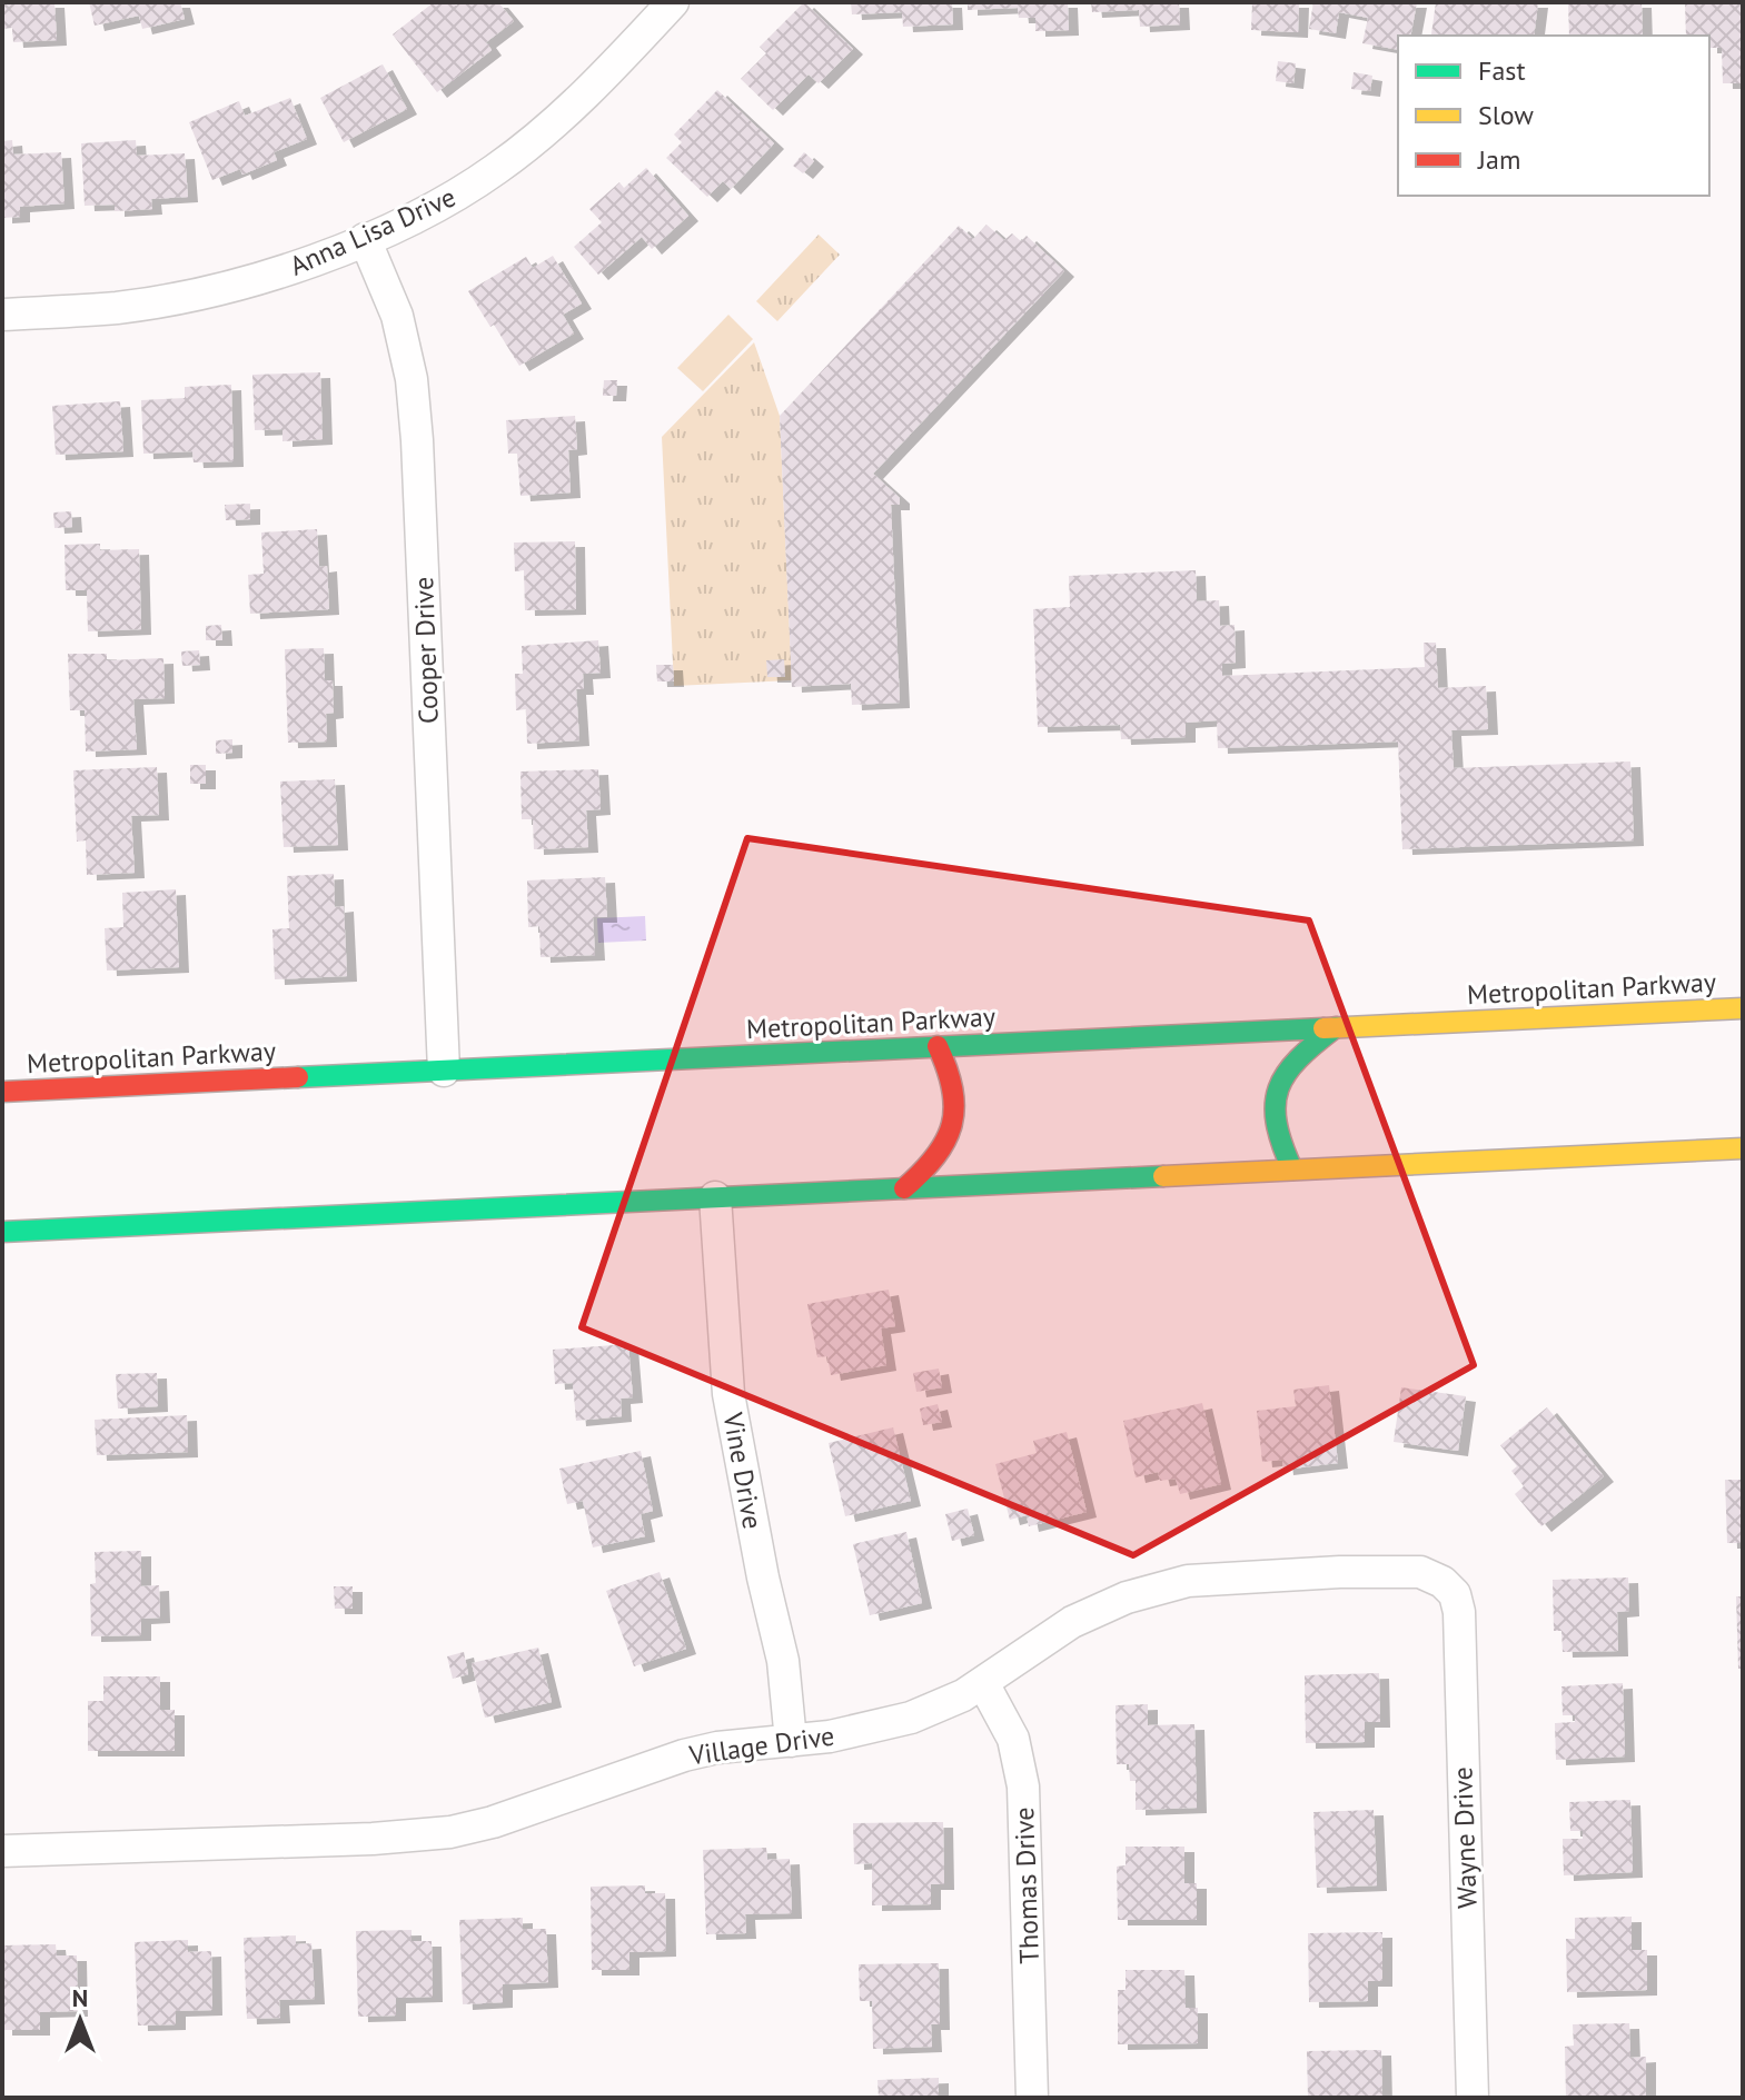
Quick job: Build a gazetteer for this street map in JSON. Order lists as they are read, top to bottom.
{
  "streets": {
    "main road": ["Metropolitan Parkway"],
    "street": [
      "Anna Lisa Drive",
      "Cooper Drive",
      "Vine Drive",
      "Village Drive",
      "Wayne Drive",
      "Thomas Drive"
    ]
  },
  "crossings": [
    ["Anna Lisa Drive", "Cooper Drive"],
    ["Cooper Drive", "Metropolitan Parkway"],
    ["Vine Drive", "Village Drive"],
    ["Village Drive", "Wayne Drive"],
    ["Village Drive", "Thomas Drive"]
  ],
  "legend": ["Fast", "Slow", "Jam"],
  "north": "top"
}
